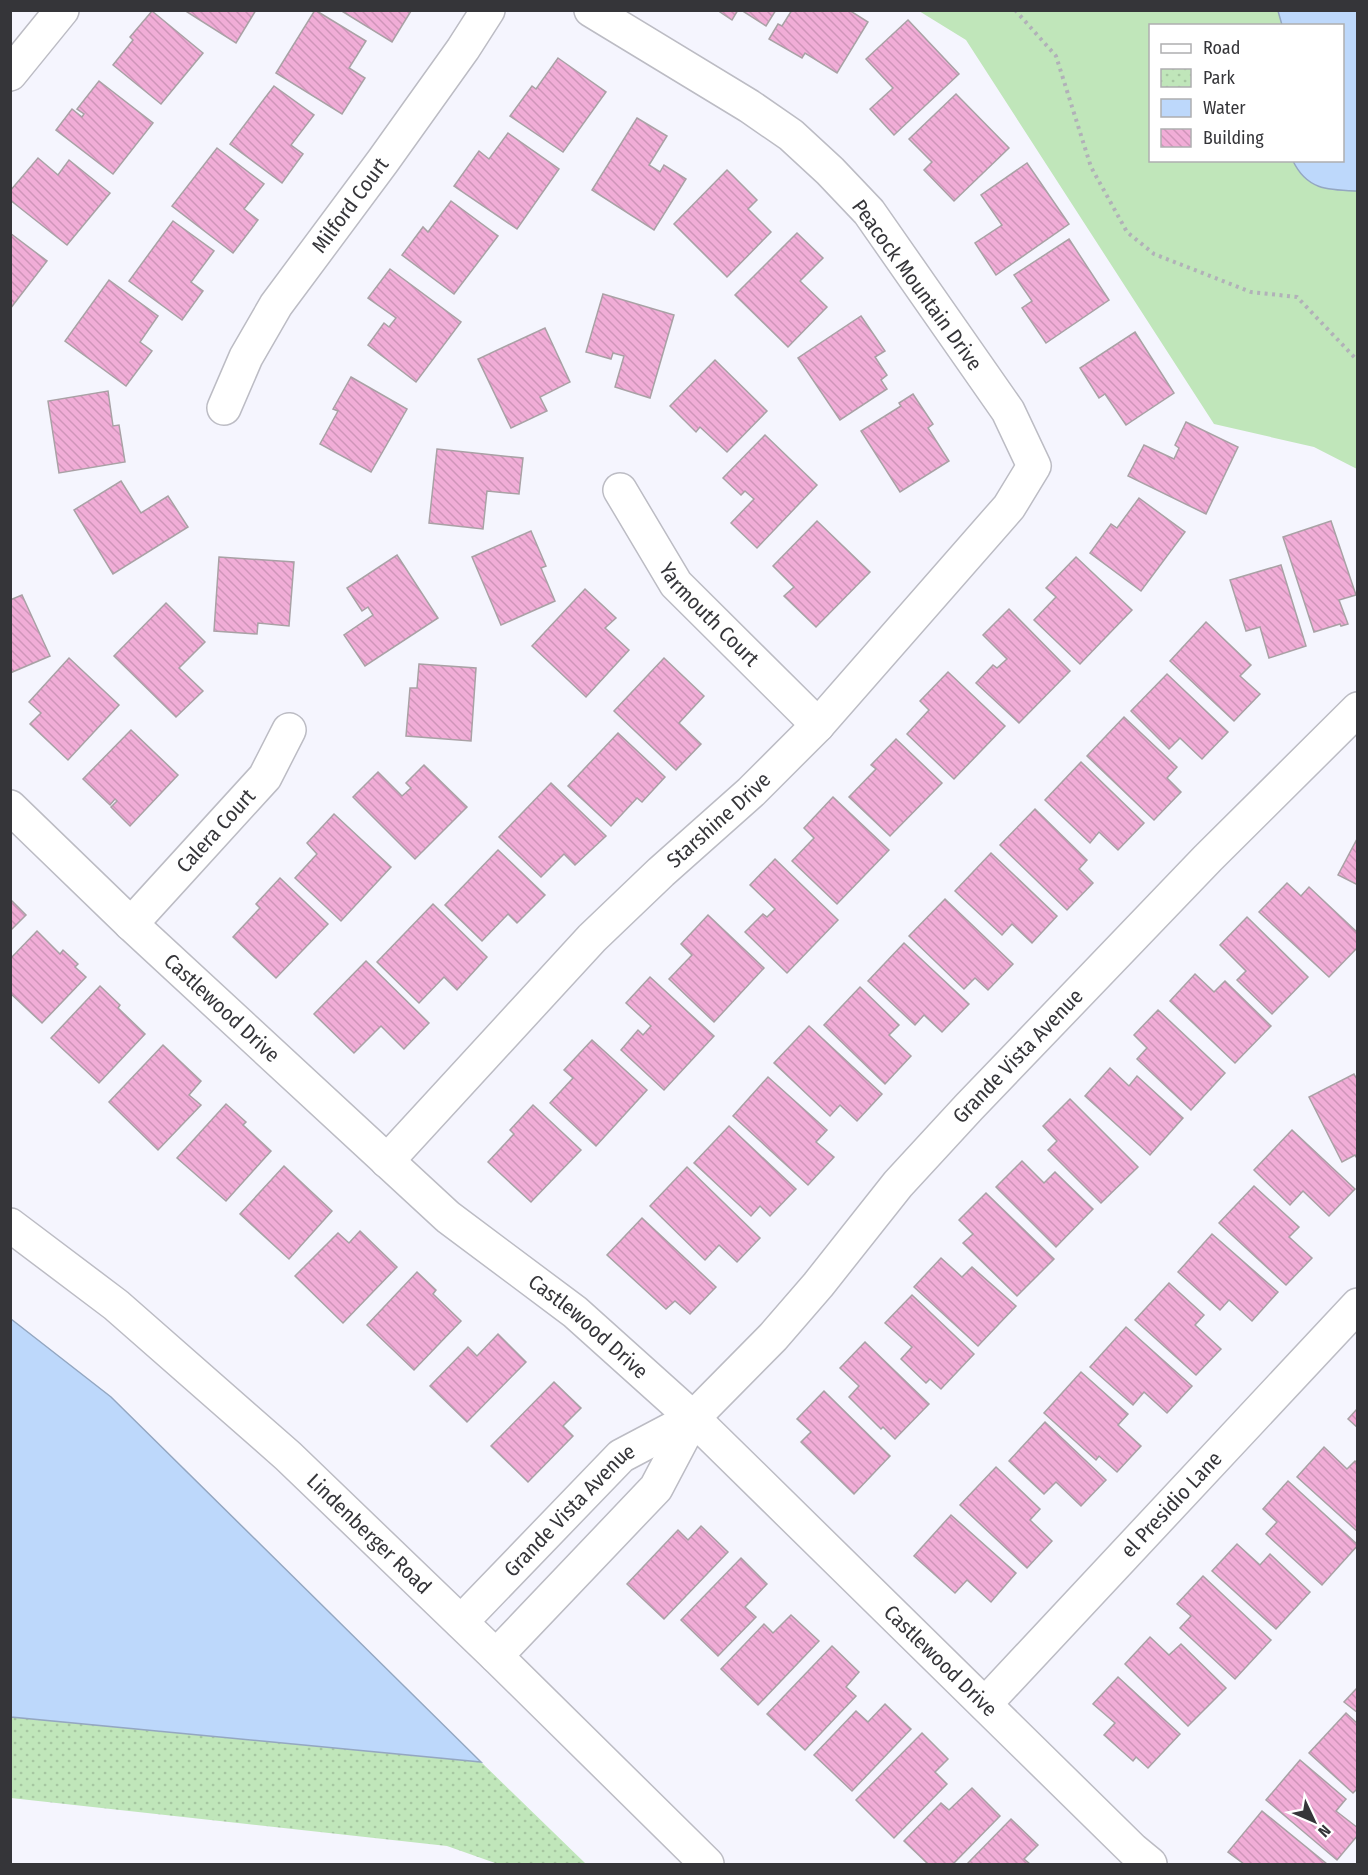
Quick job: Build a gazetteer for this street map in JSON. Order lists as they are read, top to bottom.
{
  "streets": {
    "street": [
      "Milford Court",
      "Peacock Mountain Drive",
      "Yarmouth Court",
      "Starshine Drive",
      "Calera Court",
      "Castlewood Drive",
      "Grande Vista Avenue",
      "el Presidio Lane",
      "Lindenberger Road"
    ]
  },
  "crossings": [
    ["Peacock Mountain Drive", "Starshine Drive"],
    ["Yarmouth Court", "Starshine Drive"],
    ["Starshine Drive", "Castlewood Drive"],
    ["Calera Court", "Castlewood Drive"],
    ["Castlewood Drive", "Grande Vista Avenue"],
    ["Castlewood Drive", "el Presidio Lane"],
    ["Grande Vista Avenue", "Lindenberger Road"]
  ],
  "legend": [
    "Road",
    "Park",
    "Water",
    "Building"
  ],
  "north": "bottom right"
}
